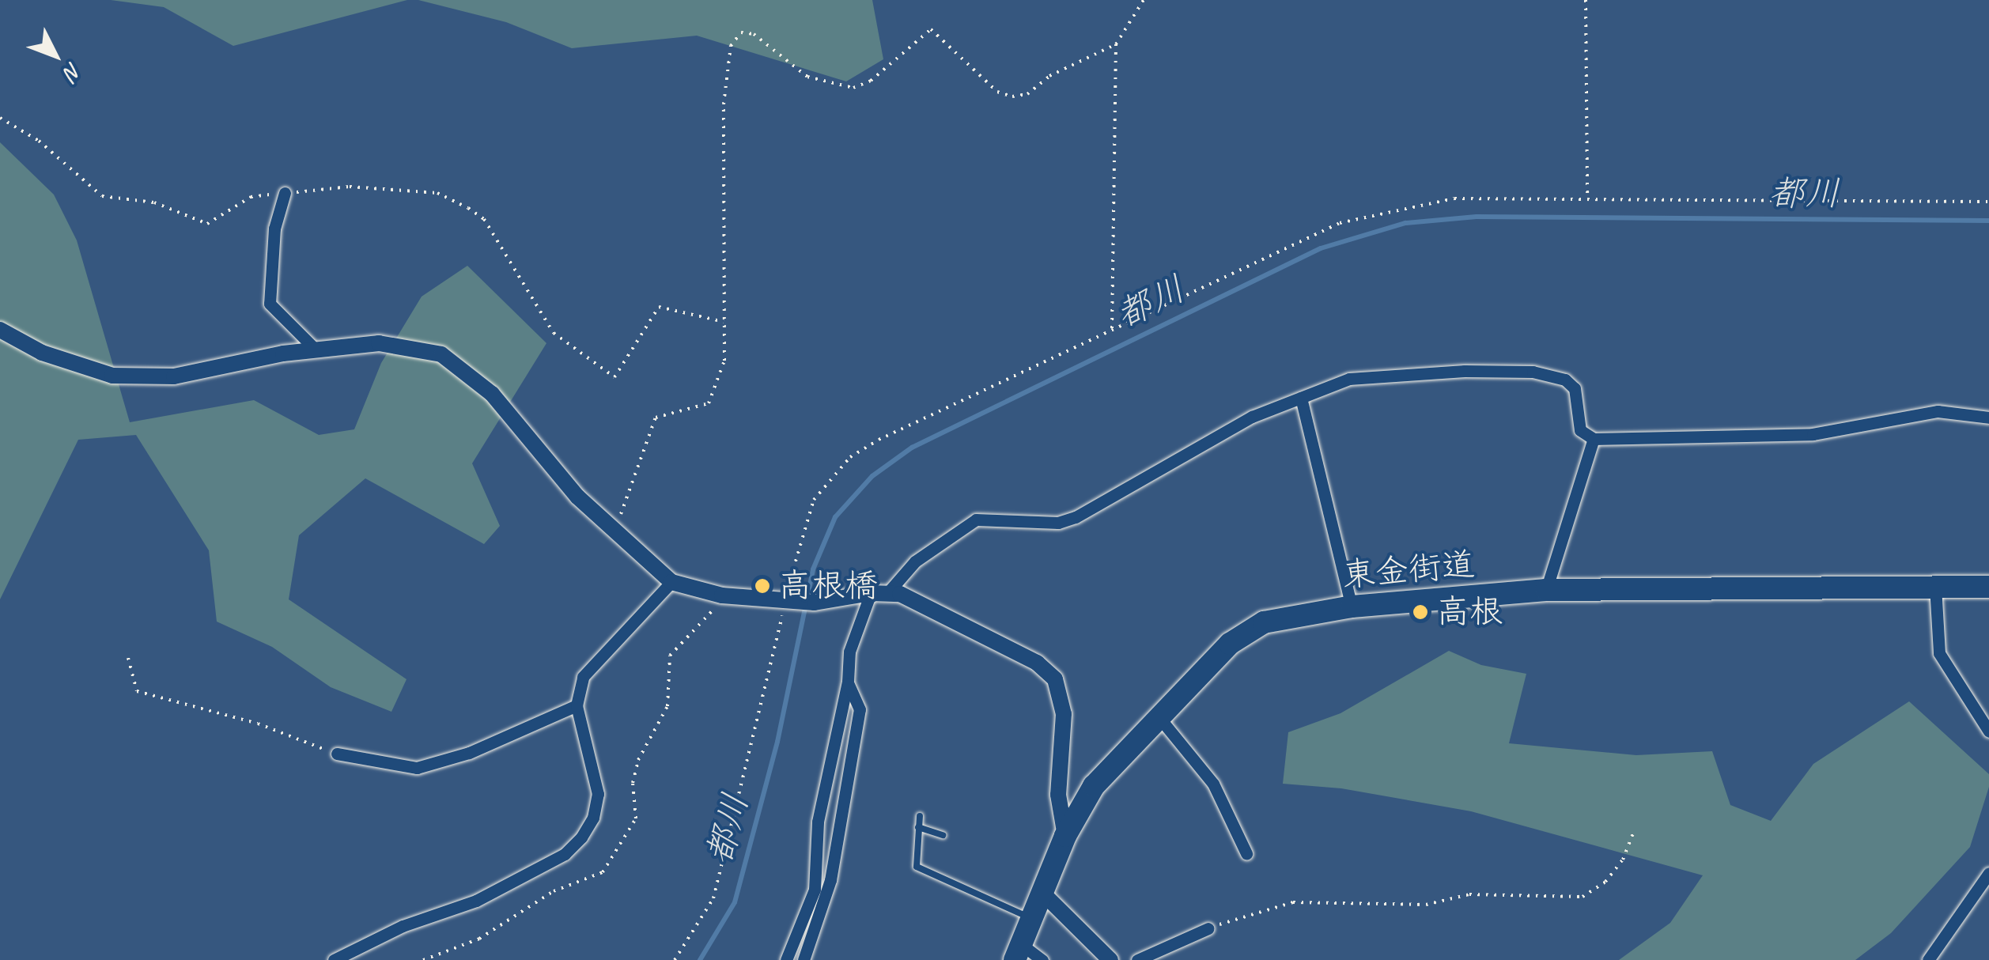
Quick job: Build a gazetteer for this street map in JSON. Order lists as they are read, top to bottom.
{
  "streets": {
    "highway": ["東金街道"]
  },
  "water": ["都川"],
  "places": ["高根橋", "高根"],
  "north": "bottom right"
}
